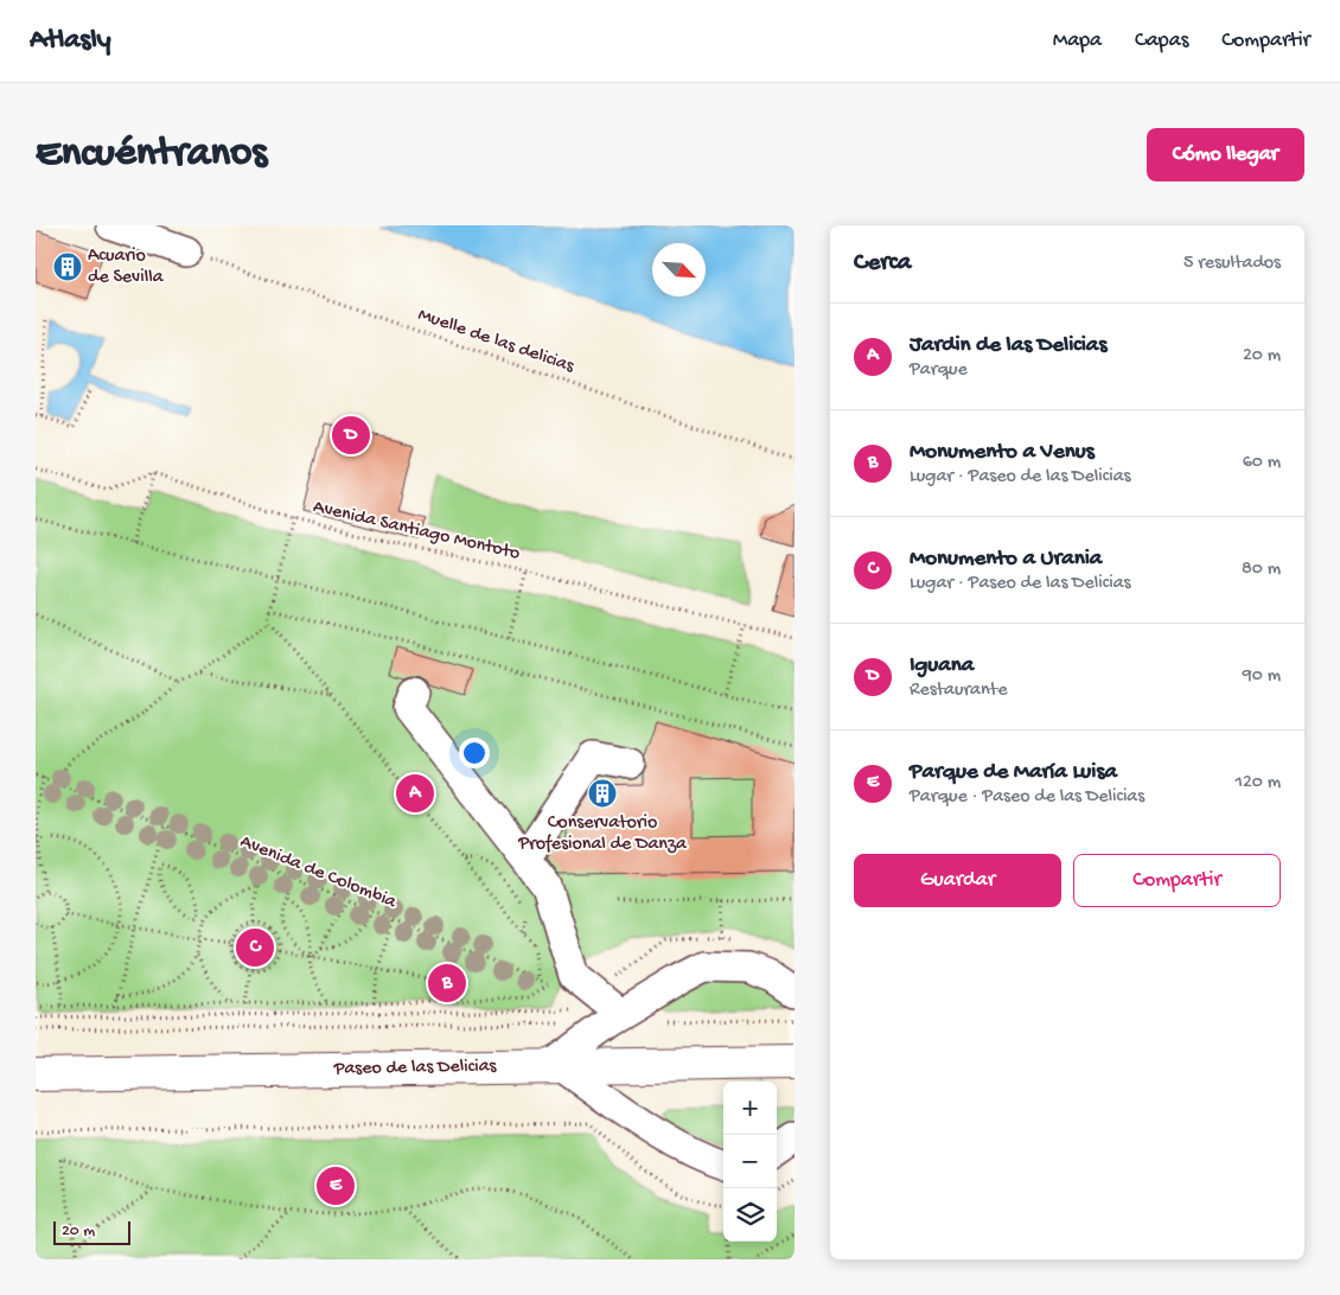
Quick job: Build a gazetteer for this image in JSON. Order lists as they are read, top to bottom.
{
  "streets": {
    "main road": ["Paseo de las Delicias"],
    "path": ["Muelle de las delicias", "Avenida Santiago Montoto", "Avenida de Colombia"]
  },
  "places": {
    "building": ["Acuario de Sevilla", "Conservatorio Profesional de Danza"]
  },
  "scale_bar": "20 m",
  "north": "bottom right",
  "page": {
    "header": "Atlasly",
    "nav": ["Mapa", "Capas", "Compartir"],
    "buttons": [
      "Cómo llegar",
      ["Guardar", "Compartir"]
    ],
    "title": "Encuéntranos",
    "heading": ["Cerca", "5 resultados"],
    "list": [
      {
        "mark": "A",
        "name": "Jardin de las Delicias",
        "note": "Parque",
        "value": "20 m"
      },
      {
        "mark": "B",
        "name": "Monumento a Venus",
        "note": "Lugar · Paseo de las Delicias",
        "value": "60 m"
      },
      {
        "mark": "C",
        "name": "Monumento a Urania",
        "note": "Lugar · Paseo de las Delicias",
        "value": "80 m"
      },
      {
        "mark": "D",
        "name": "Iguana",
        "note": "Restaurante",
        "value": "90 m"
      },
      {
        "mark": "E",
        "name": "Parque de María Luisa",
        "note": "Parque · Paseo de las Delicias",
        "value": "120 m"
      }
    ],
    "pins": [
      "D",
      "A",
      "C",
      "B",
      "E"
    ],
    "map_buttons": ["+", "−"],
    "scale": "20 m"
  }
}
